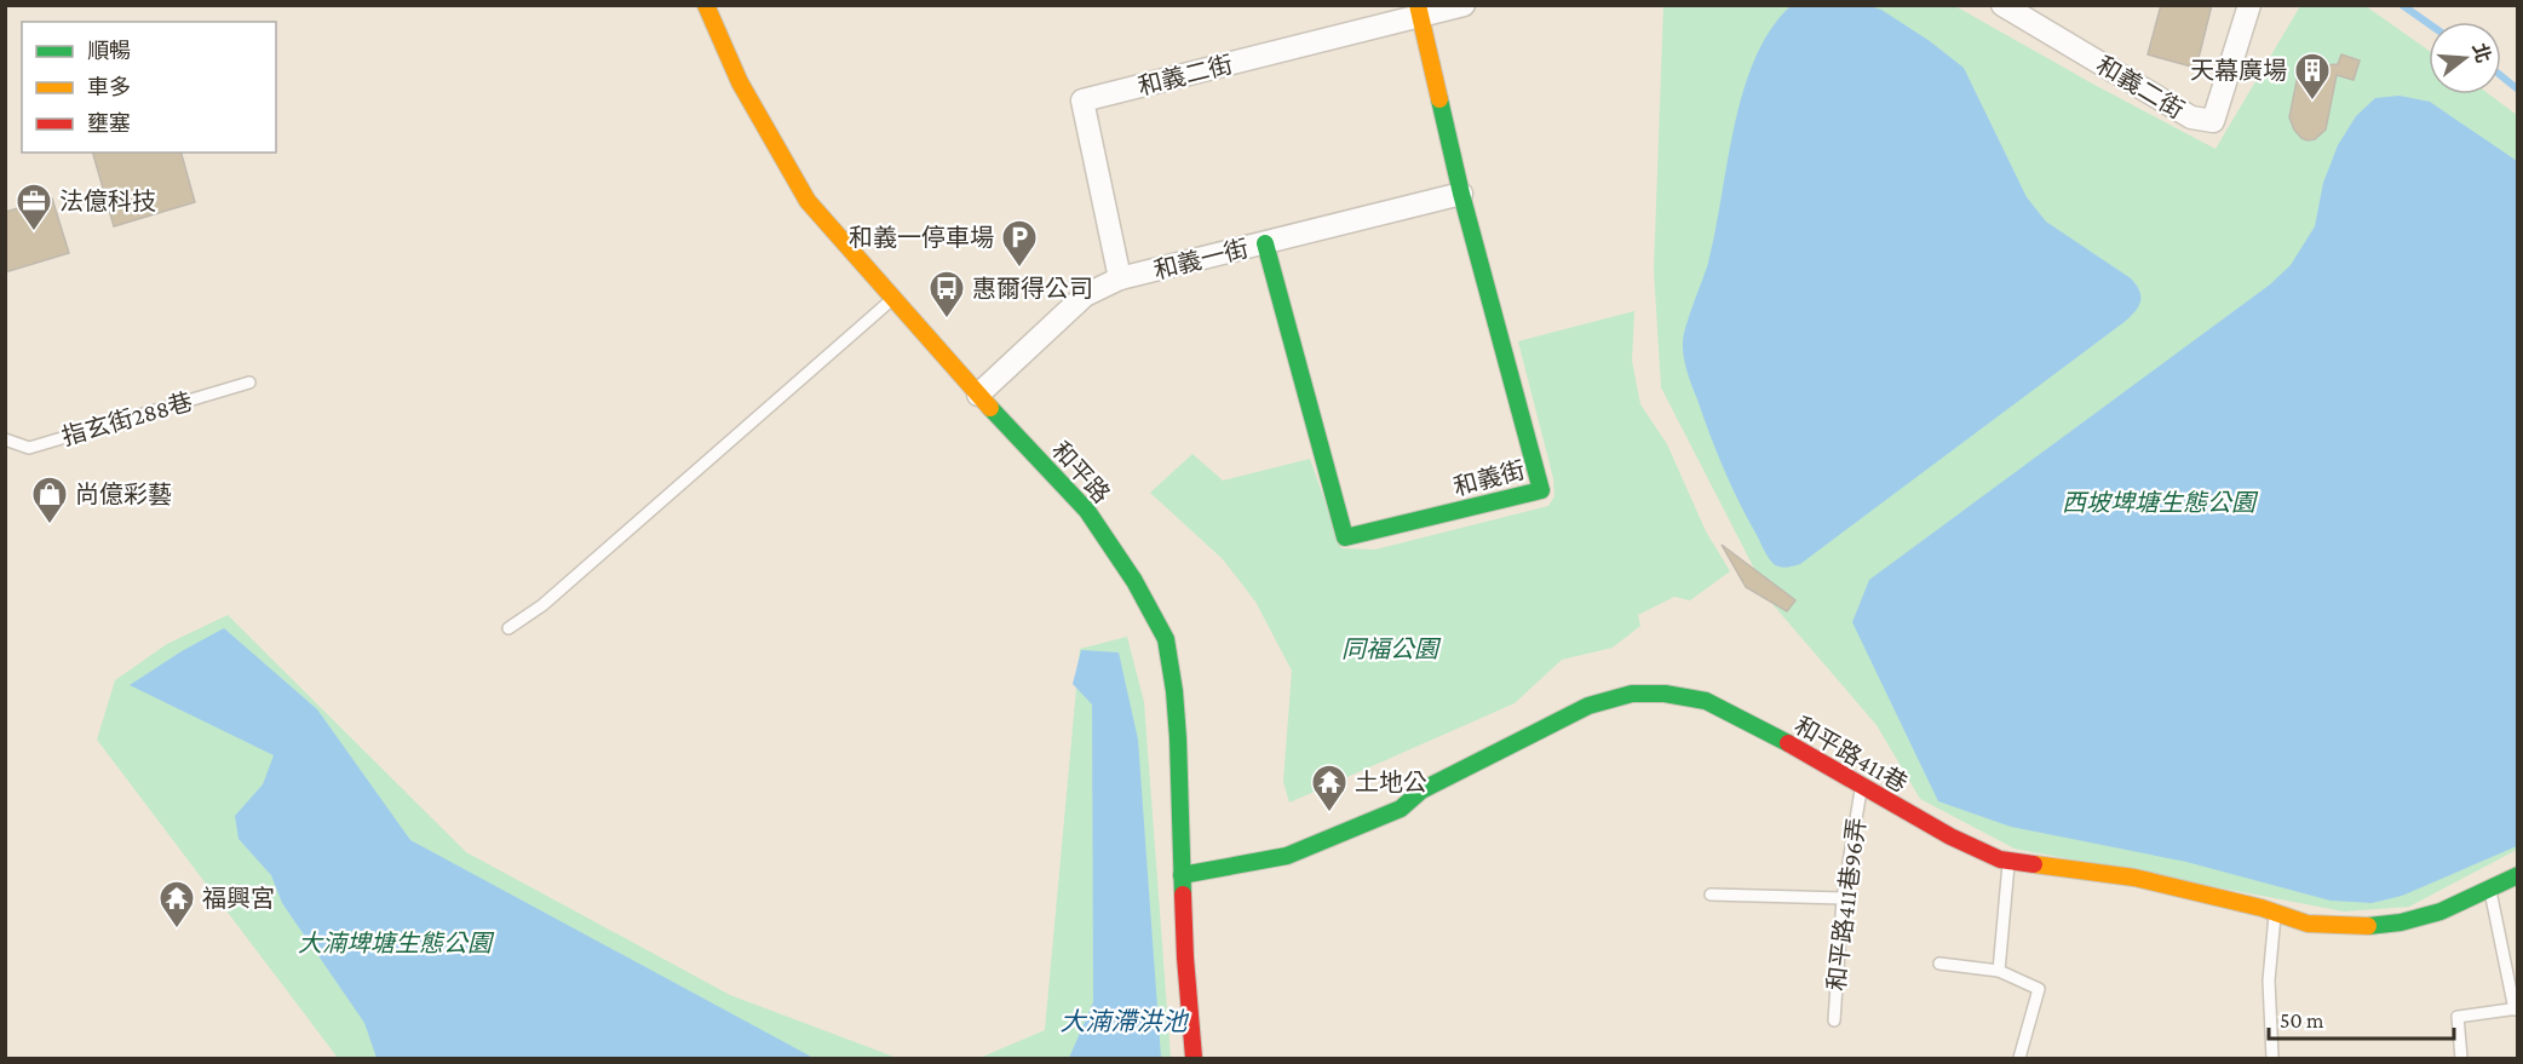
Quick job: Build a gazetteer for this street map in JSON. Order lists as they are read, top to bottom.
{
  "streets": {
    "street": [
      "和義二街",
      "和義一街",
      "和平路",
      "和義街",
      "和平路411巷"
    ],
    "lane": ["指玄街288巷", "和平路411巷96弄"]
  },
  "crossings": [
    ["和義二街", "和義一街"],
    ["和義二街", "和義街"],
    ["和義一街", "和平路"],
    ["和義一街", "和義街"],
    ["和平路", "和平路411巷"],
    ["和平路411巷", "和平路411巷96弄"]
  ],
  "water": ["大湳滯洪池"],
  "parks": ["西坡埤塘生態公園", "同福公園", "大湳埤塘生態公園"],
  "places": {
    "building": ["天幕廣場"],
    "office": ["法億科技"],
    "parking": ["和義一停車場"],
    "bus stop": ["惠爾得公司"],
    "shop": ["尚億彩藝"],
    "temple": ["土地公", "福興宮"]
  },
  "legend": ["順暢", "車多", "壅塞"],
  "scale_bar": "50 m",
  "north": "right"
}
